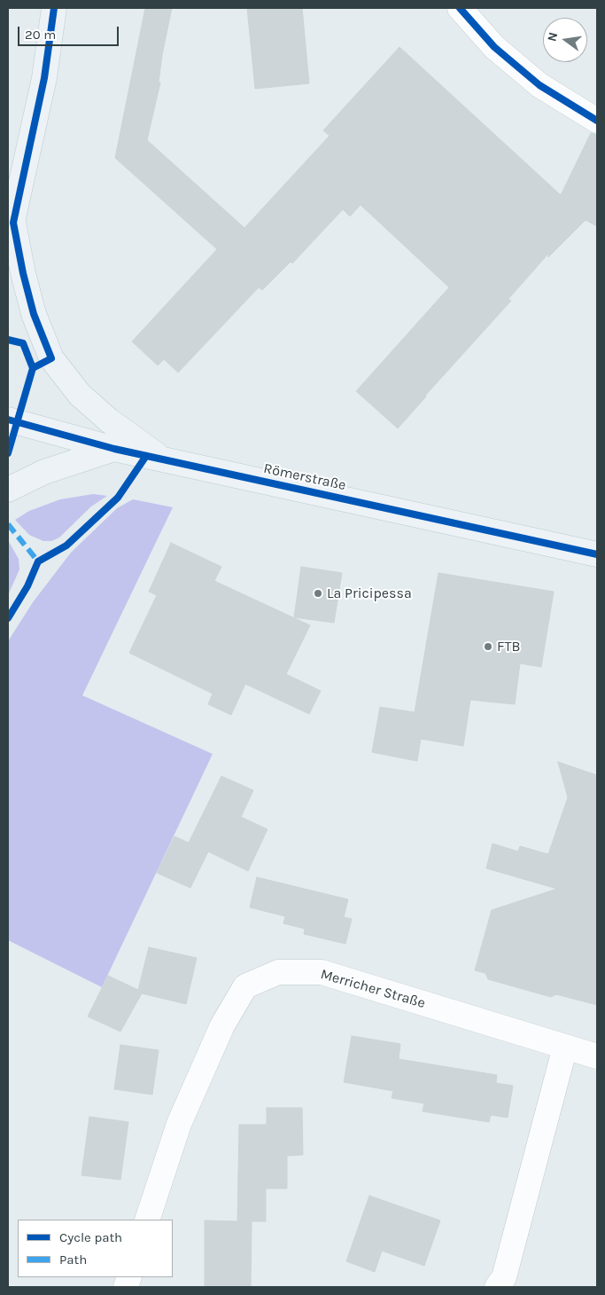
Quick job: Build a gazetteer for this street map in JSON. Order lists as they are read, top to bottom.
{
  "streets": {
    "main road": ["Römerstraße"],
    "street": ["Merricher Straße"]
  },
  "places": ["La Pricipessa", "FTB"],
  "legend": ["Cycle path", "Path"],
  "scale_bar": "20 m",
  "north": "left"
}
